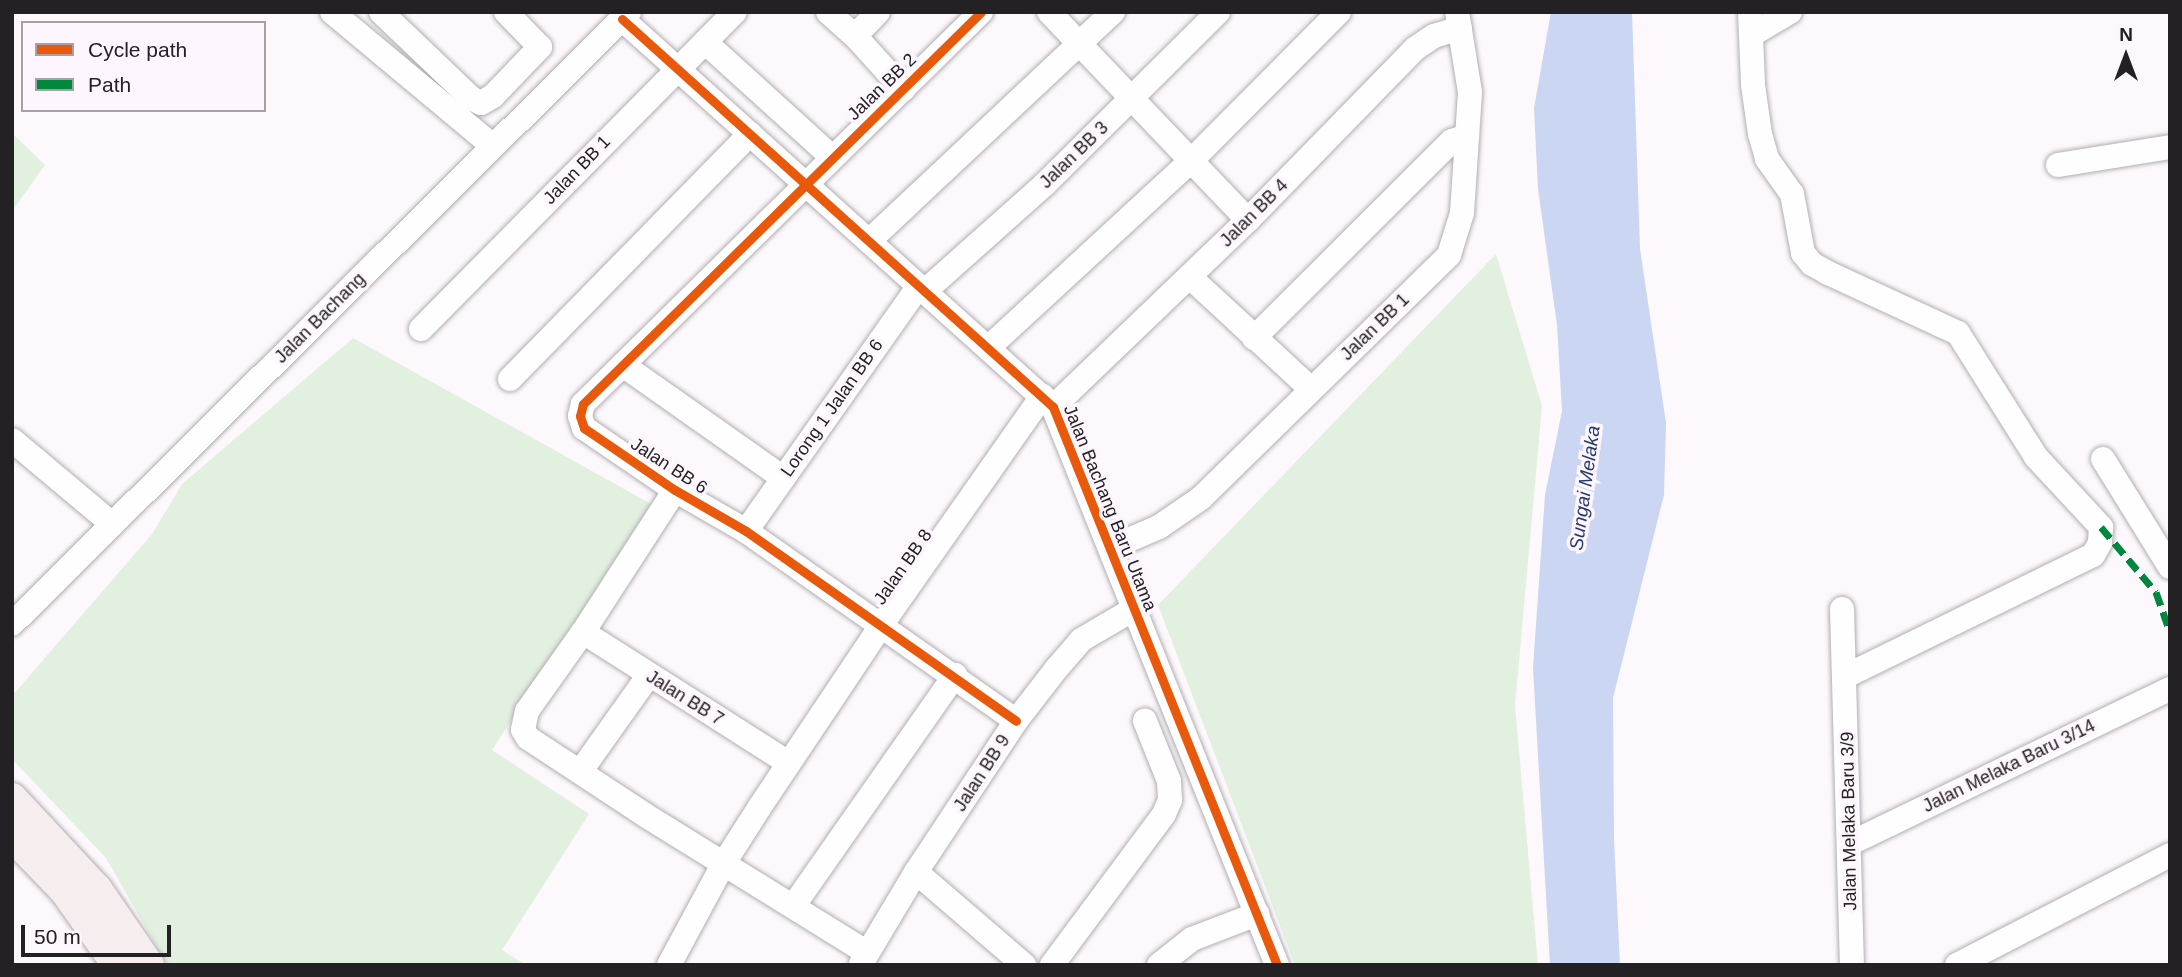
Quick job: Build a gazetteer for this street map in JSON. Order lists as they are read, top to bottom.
{
  "streets": {
    "street": [
      "Jalan BB 2",
      "Jalan BB 3",
      "Jalan BB 1",
      "Jalan BB 4",
      "Jalan Bachang",
      "Lorong 1 Jalan BB 6",
      "Jalan BB 6",
      "Jalan Bachang Baru Utama",
      "Jalan BB 8",
      "Jalan BB 7",
      "Jalan Melaka Baru 3/14",
      "Jalan BB 9",
      "Jalan Melaka Baru 3/9"
    ]
  },
  "crossings": [
    ["Jalan BB 2", "Jalan BB 6"],
    ["Jalan BB 2", "Jalan Bachang Baru Utama"],
    ["Jalan BB 3", "Lorong 1 Jalan BB 6"],
    ["Jalan BB 3", "Jalan Bachang Baru Utama"],
    ["Jalan BB 1", "Jalan BB 4"],
    ["Jalan BB 1", "Jalan Bachang Baru Utama"],
    ["Jalan BB 4", "Jalan Bachang Baru Utama"],
    ["Jalan BB 4", "Jalan BB 8"],
    ["Jalan Bachang", "Jalan Bachang Baru Utama"],
    ["Lorong 1 Jalan BB 6", "Jalan BB 6"],
    ["Lorong 1 Jalan BB 6", "Jalan Bachang Baru Utama"],
    ["Jalan BB 6", "Jalan Bachang Baru Utama"],
    ["Jalan BB 6", "Jalan BB 8"],
    ["Jalan BB 6", "Jalan BB 9"],
    ["Jalan Bachang Baru Utama", "Jalan BB 8"],
    ["Jalan Bachang Baru Utama", "Jalan BB 9"],
    ["Jalan BB 8", "Jalan BB 7"],
    ["Jalan Melaka Baru 3/14", "Jalan Melaka Baru 3/9"]
  ],
  "water": ["Sungai Melaka"],
  "legend": ["Cycle path", "Path"],
  "scale_bar": "50 m",
  "north": "top"
}
